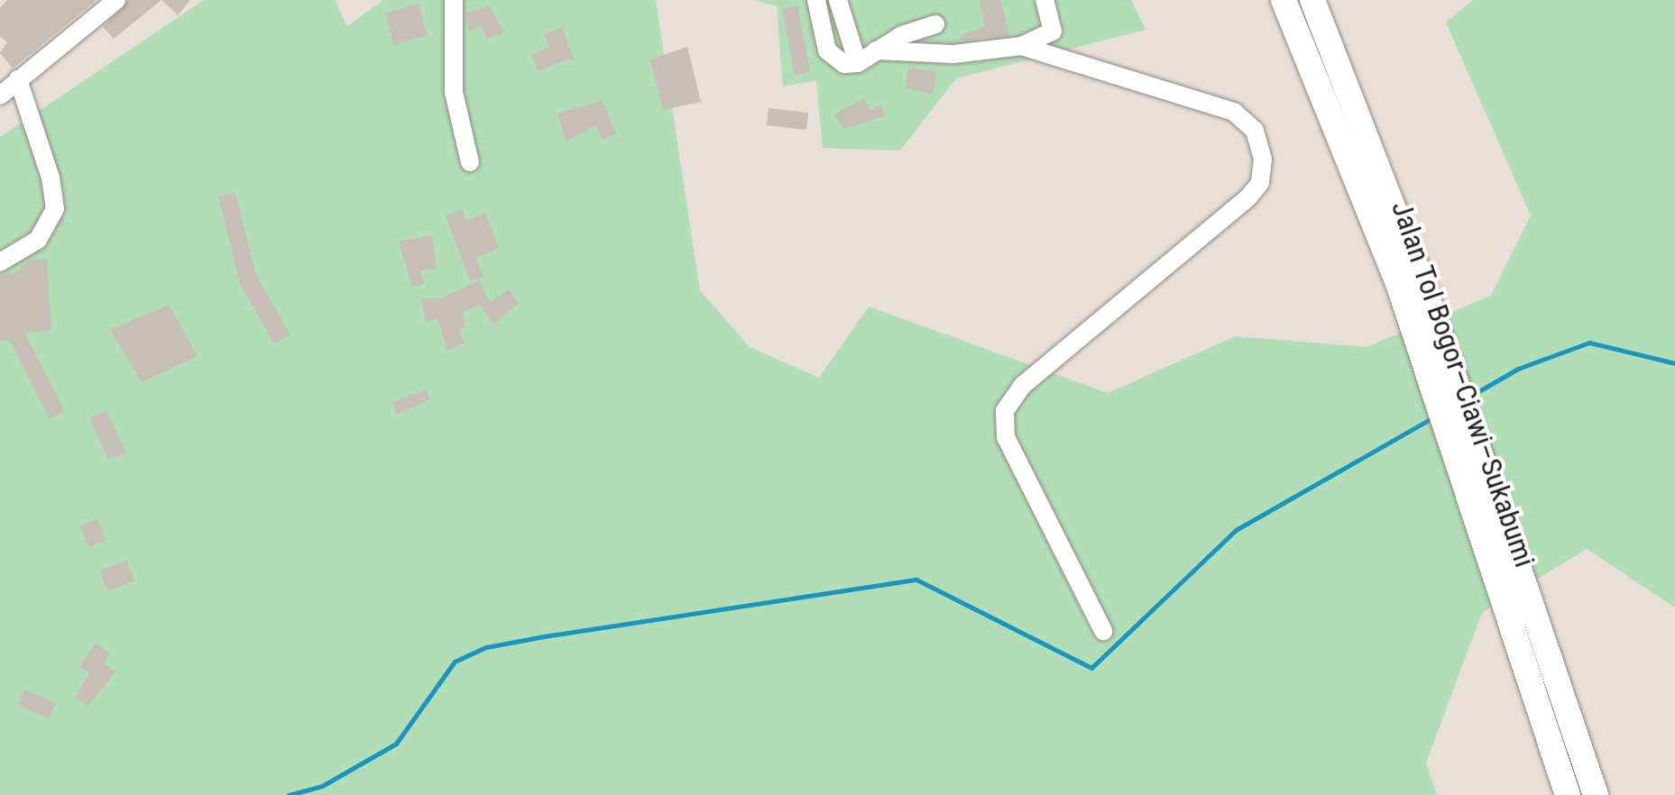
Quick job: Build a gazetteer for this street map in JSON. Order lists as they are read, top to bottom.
{
  "streets": {
    "highway": ["Jalan Tol Bogor–Ciawi–Sukabumi"]
  }
}
